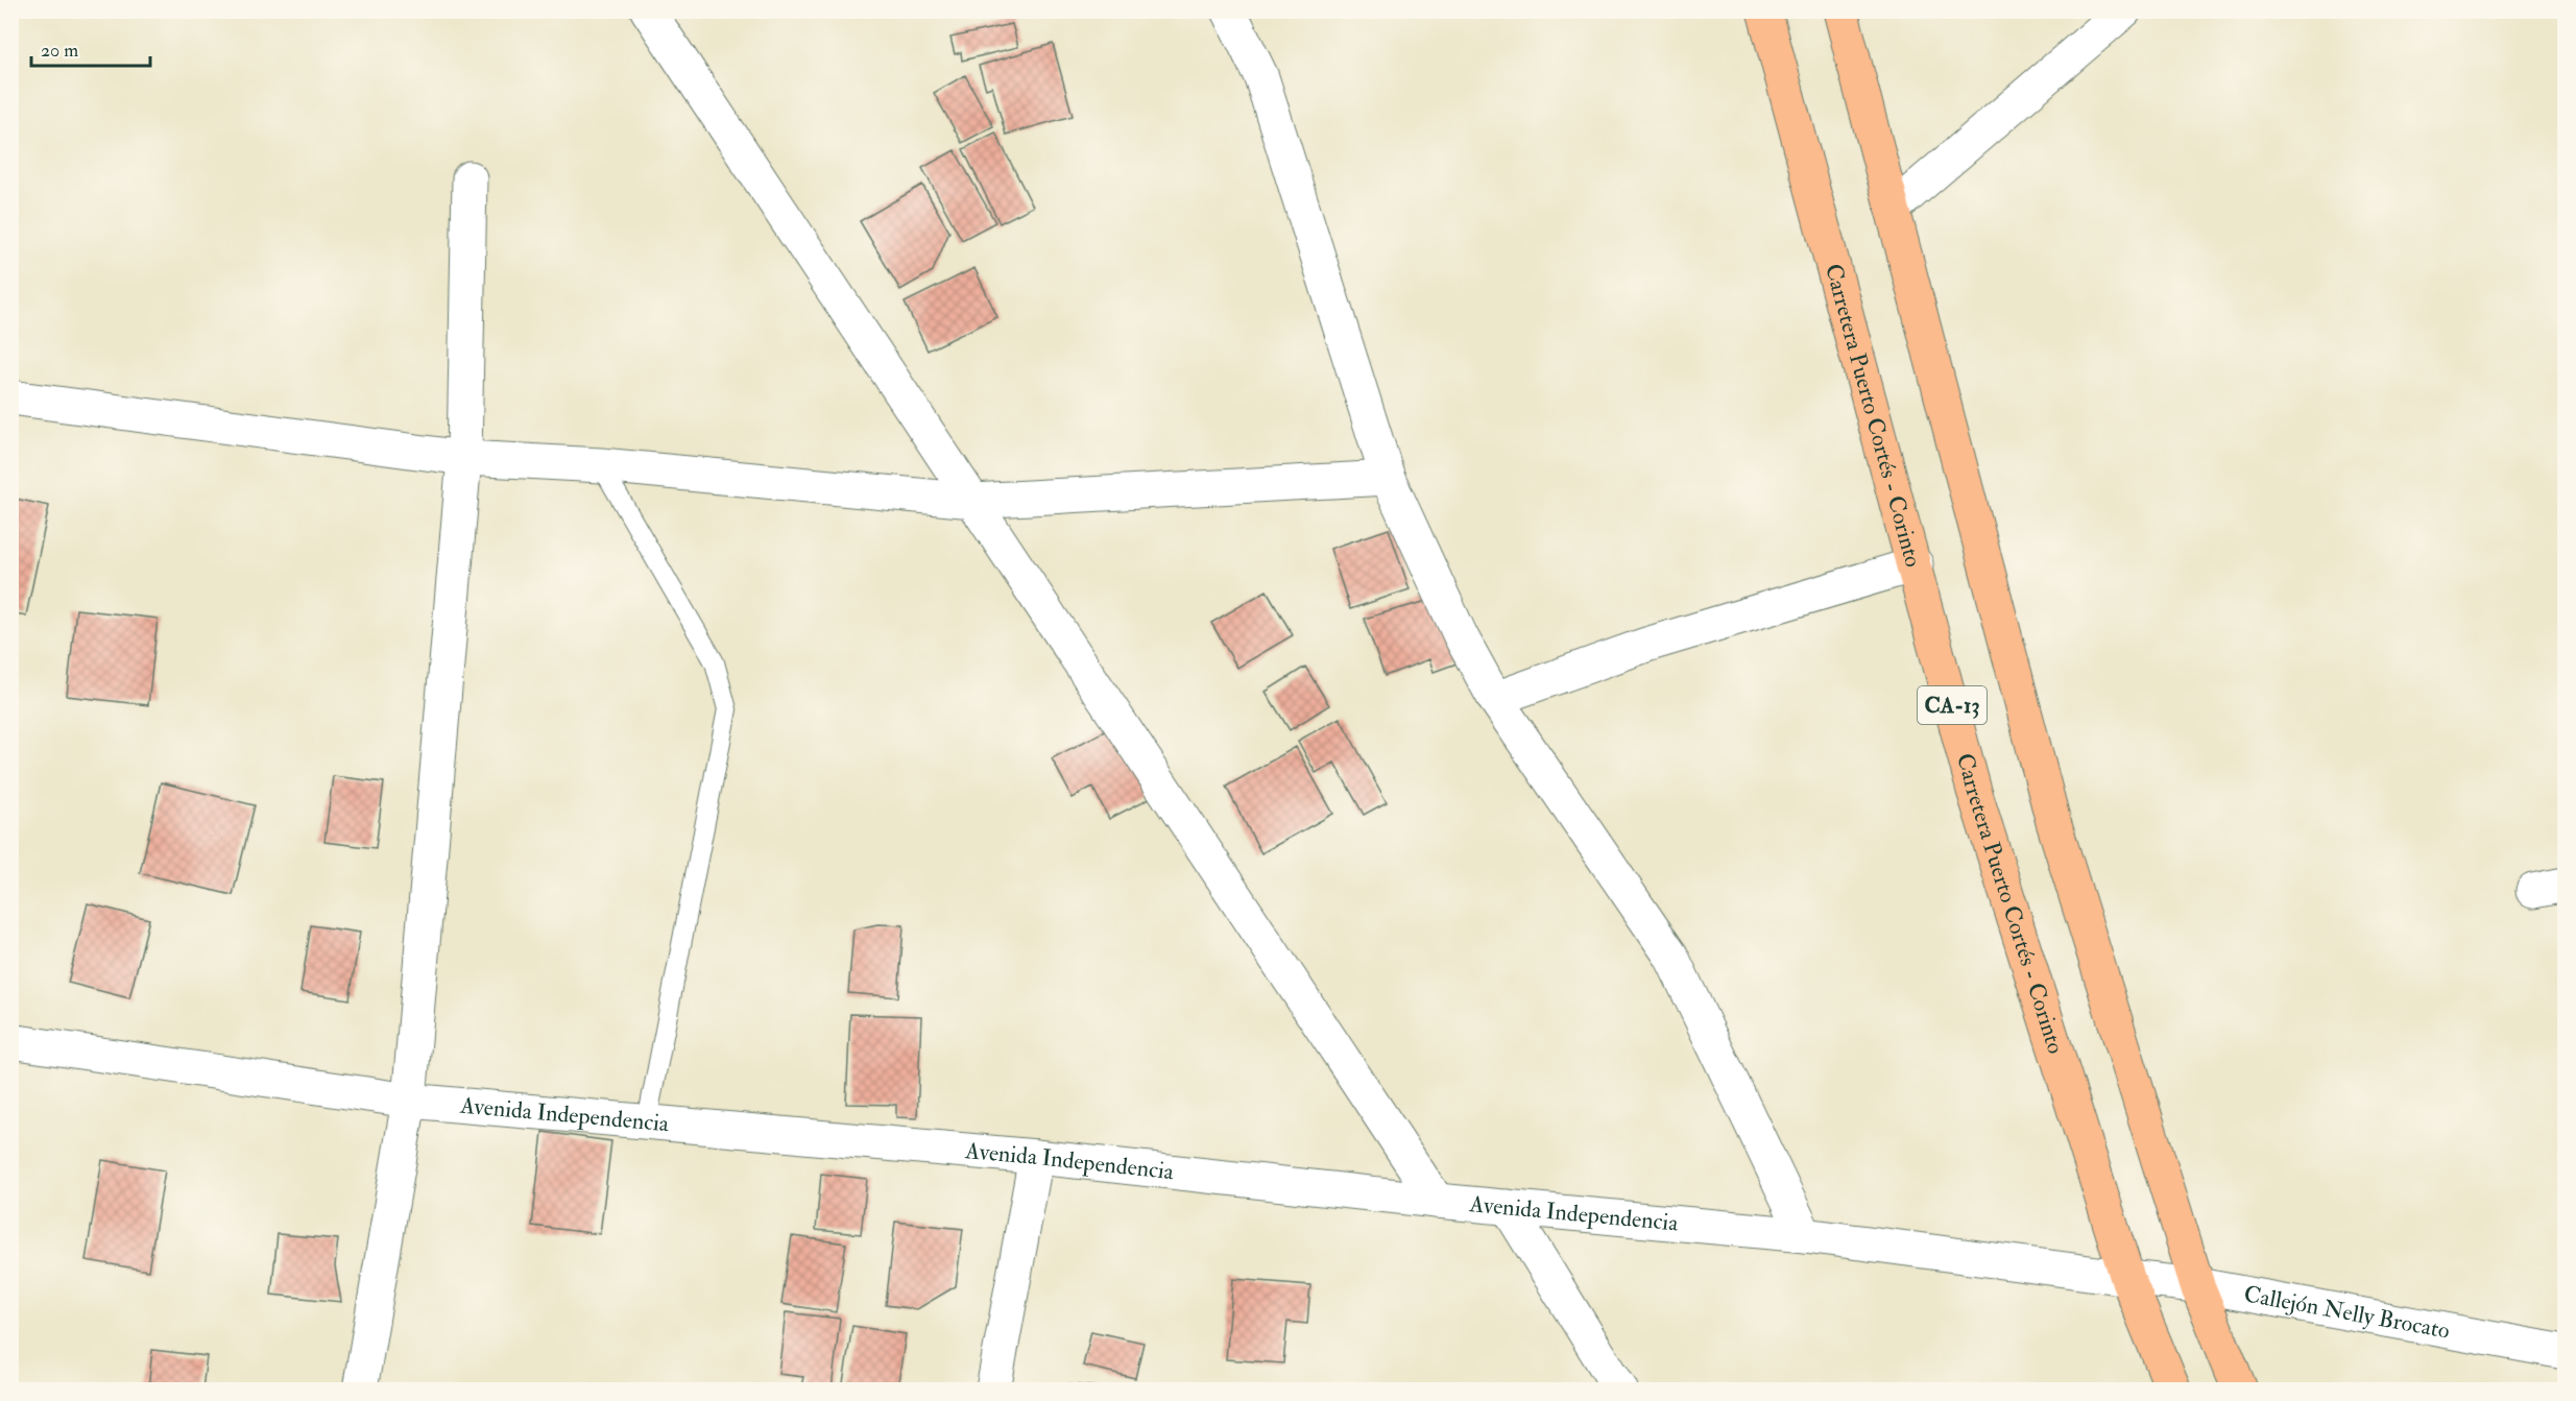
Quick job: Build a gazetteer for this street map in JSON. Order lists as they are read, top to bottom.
{
  "streets": {
    "highway": ["Carretera Puerto Cortés - Corinto", "CA-13"],
    "street": ["Avenida Independencia", "Callejón Nelly Brocato"]
  },
  "crossings": [
    ["Carretera Puerto Cortés - Corinto", "Avenida Independencia"],
    ["Carretera Puerto Cortés - Corinto", "Callejón Nelly Brocato"],
    ["CA-13", "Callejón Nelly Brocato"],
    ["Avenida Independencia", "Callejón Nelly Brocato"]
  ],
  "scale_bar": "20 m"
}
